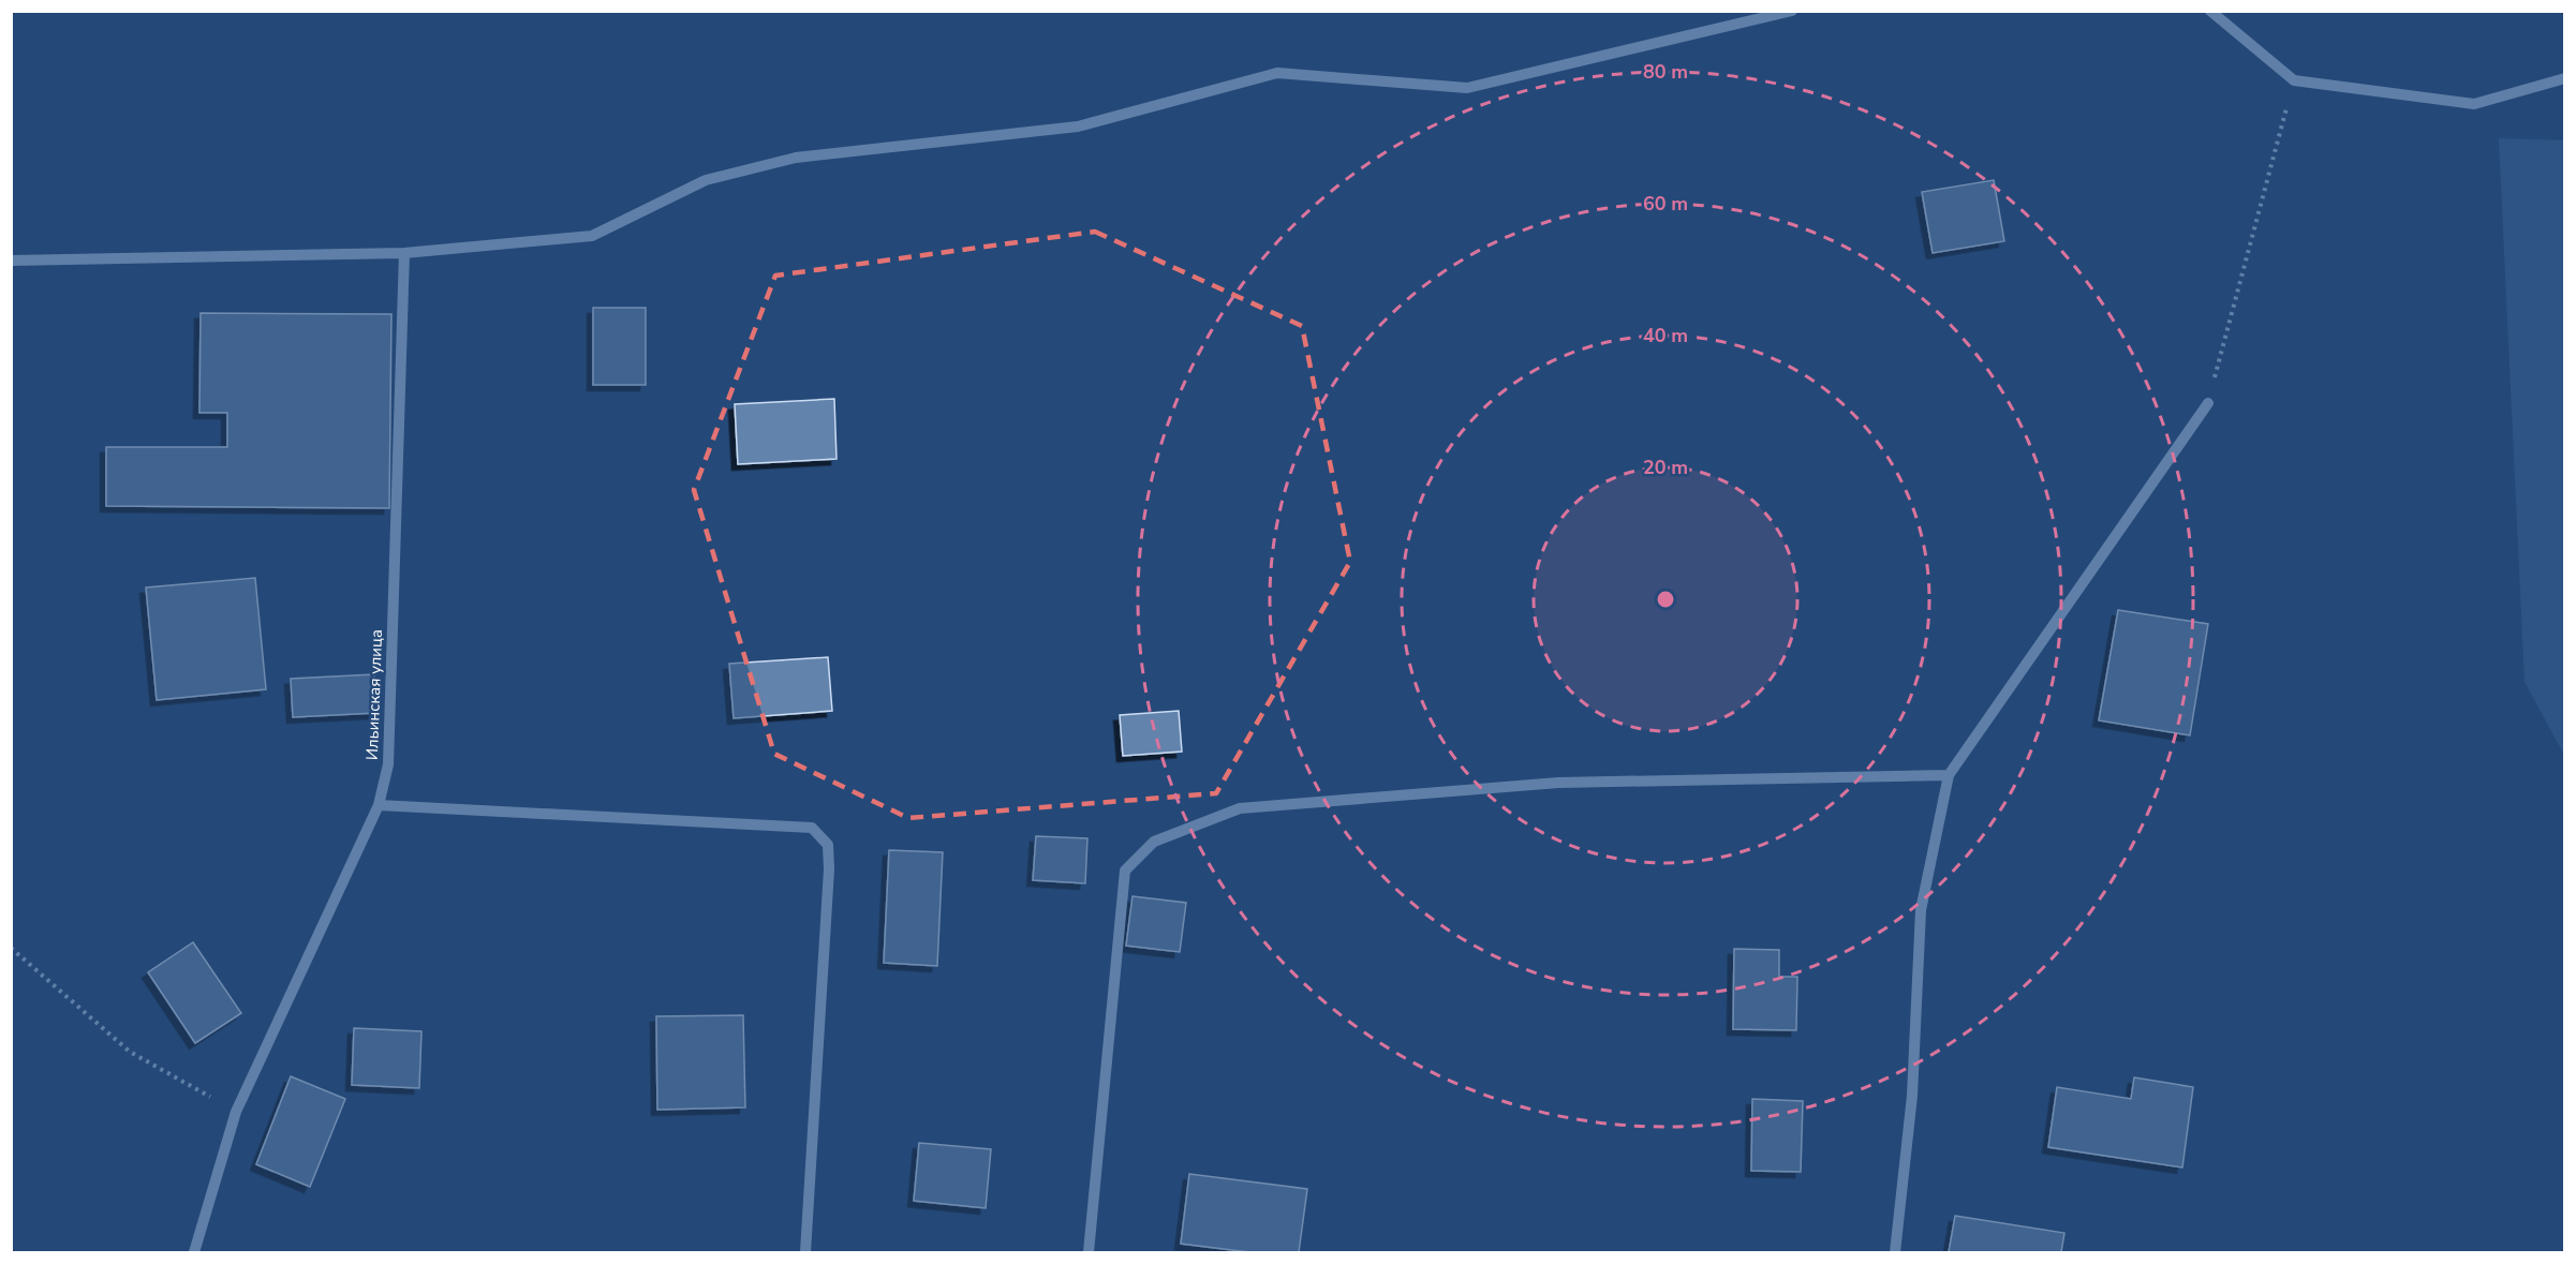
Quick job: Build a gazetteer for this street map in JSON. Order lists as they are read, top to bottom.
{
  "streets": {
    "street": ["Ильинская улица"]
  },
  "rings": [
    "80 m",
    "60 m",
    "40 m",
    "20 m"
  ]
}
